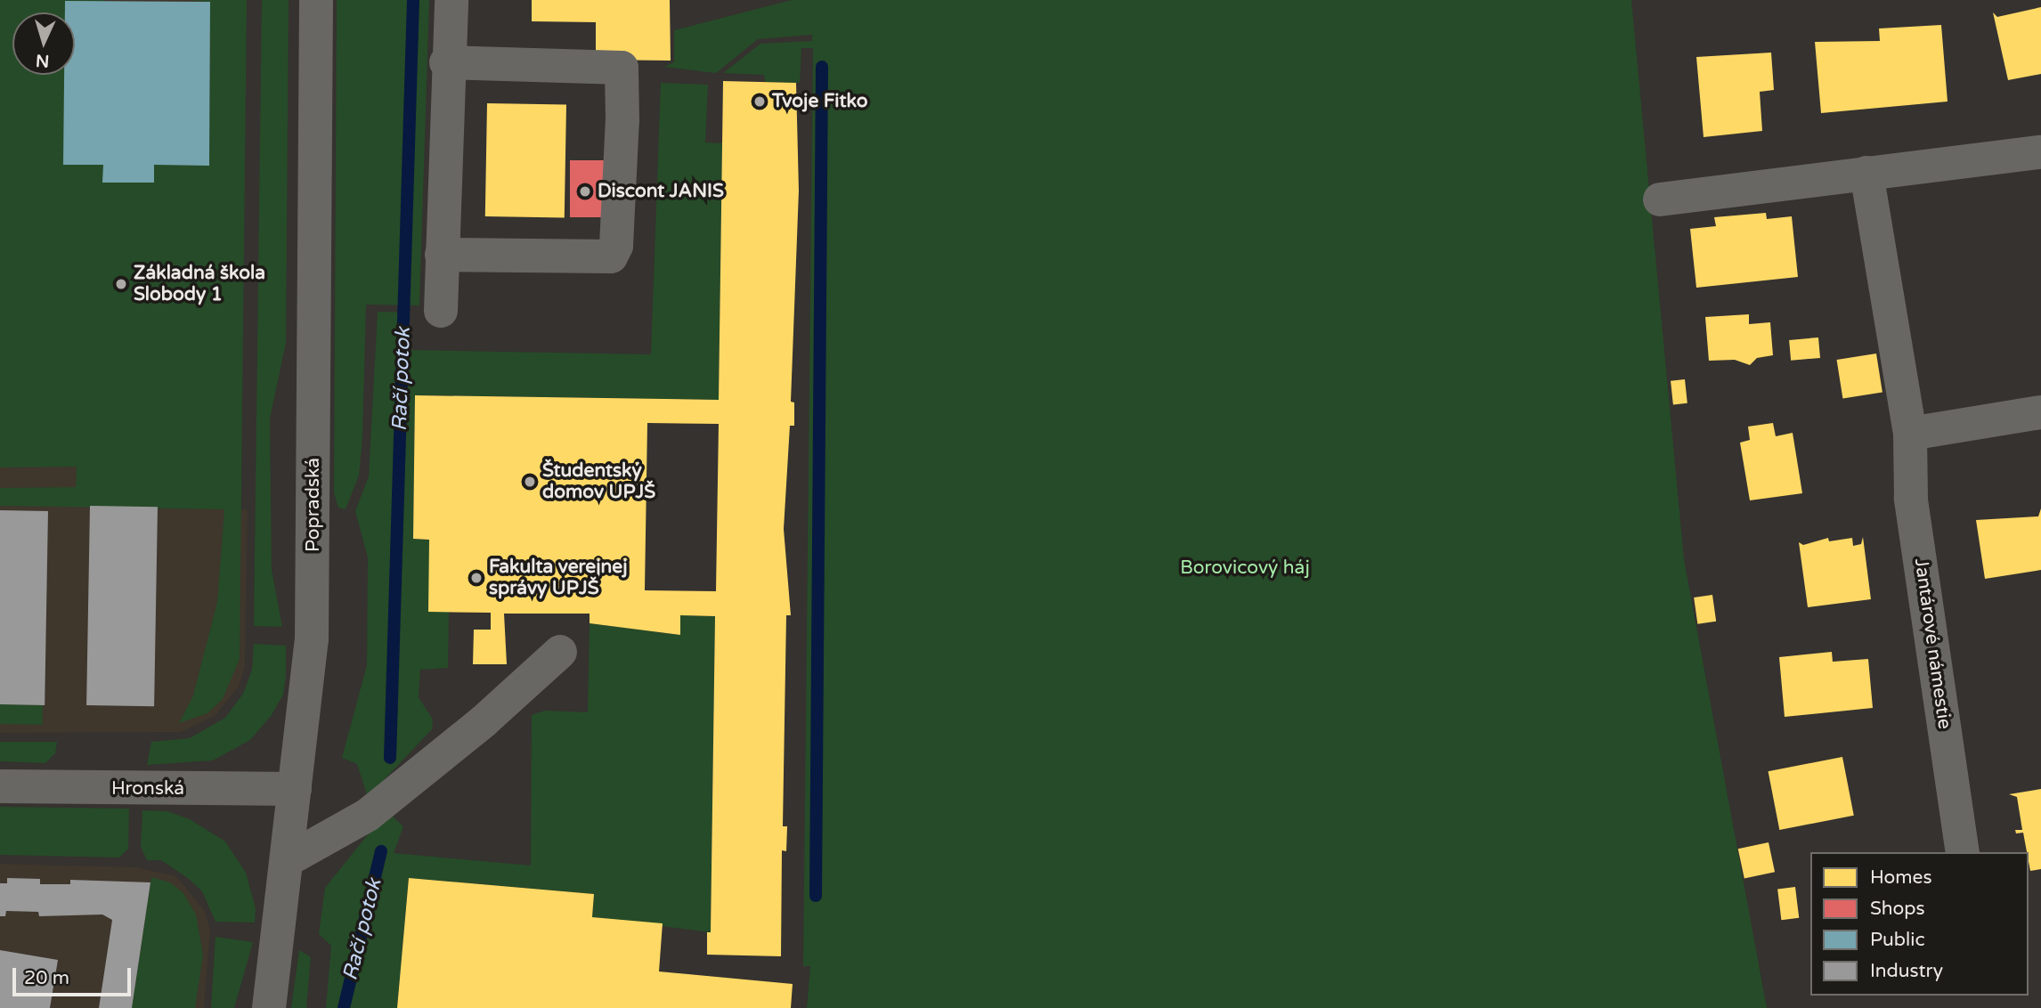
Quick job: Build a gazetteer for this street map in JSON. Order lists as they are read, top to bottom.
{
  "streets": {
    "street": ["Popradská", "Jantárové námestie", "Hronská"]
  },
  "crossings": [
    ["Popradská", "Hronská"]
  ],
  "water": ["Račí potok"],
  "parks": ["Borovicový háj"],
  "places": [
    "Tvoje Fitko",
    "Discont JANIS",
    "Základná škola Slobody 1",
    "Študentský domov UPJŠ",
    "Fakulta verejnej správy UPJŠ"
  ],
  "legend": [
    "Homes",
    "Shops",
    "Public",
    "Industry"
  ],
  "scale_bar": "20 m",
  "north": "bottom"
}
